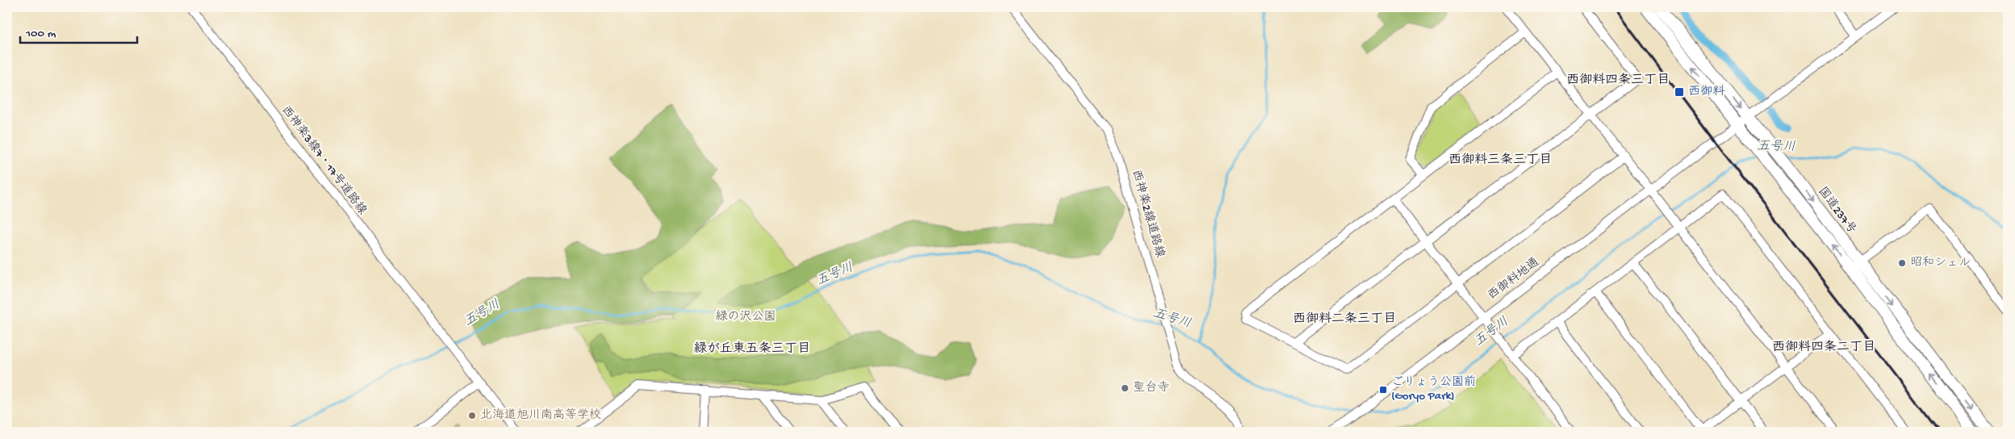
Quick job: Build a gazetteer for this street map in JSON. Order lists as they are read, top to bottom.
{
  "streets": {
    "highway": ["国道237号"],
    "street": ["西神楽3線7・17号道路線", "西神楽2線道路線", "西御料地通"]
  },
  "crossings": [
    ["国道237号", "西御料地通"]
  ],
  "districts": [
    "西御料四条三丁目",
    "西御料三条三丁目",
    "西御料二条三丁目",
    "西御料四条二丁目",
    "緑が丘東五条三丁目"
  ],
  "water": ["五号川"],
  "parks": ["緑の沢公園"],
  "places": {
    "transit": ["西御料", "ごりょう公園前 (Goryo Park)"],
    "other": ["昭和シェル", "聖台寺", "北海道旭川南高等学校"]
  },
  "scale_bar": "100 m"
}
